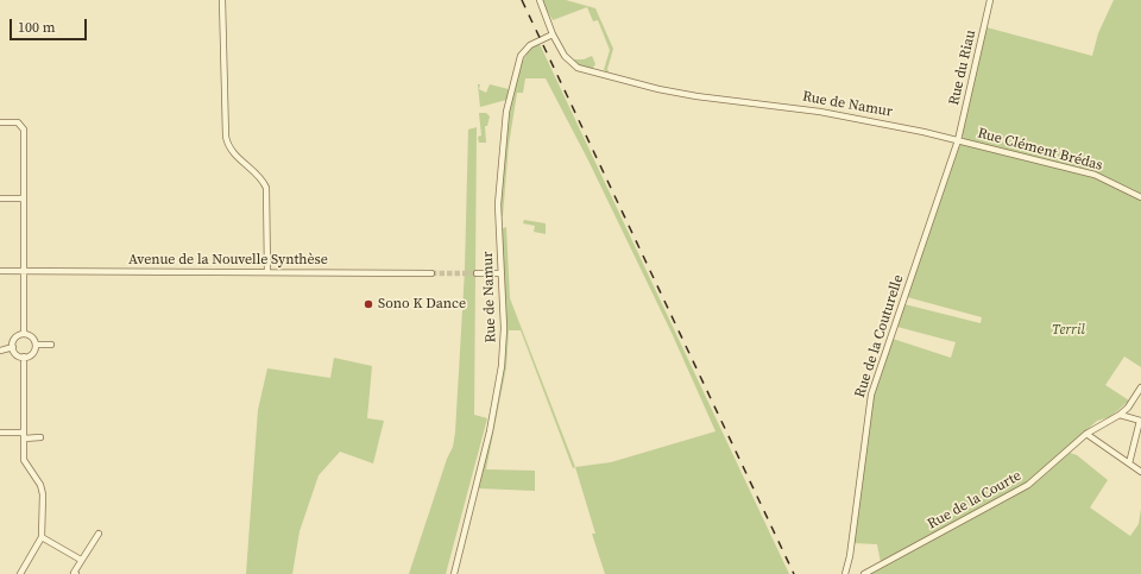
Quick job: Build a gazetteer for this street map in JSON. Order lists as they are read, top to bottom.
{
  "streets": {
    "street": [
      "Rue du Riau",
      "Rue de Namur",
      "Rue Clément Brédas",
      "Avenue de la Nouvelle Synthèse",
      "Rue de la Couturelle",
      "Rue de la Courte"
    ]
  },
  "crossings": [
    ["Rue du Riau", "Rue de Namur"],
    ["Rue du Riau", "Rue Clément Brédas"],
    ["Rue du Riau", "Rue de la Couturelle"],
    ["Rue de Namur", "Rue Clément Brédas"],
    ["Rue de Namur", "Rue de la Couturelle"],
    ["Rue Clément Brédas", "Rue de la Couturelle"]
  ],
  "parks": ["Terril"],
  "places": ["Sono K Dance"],
  "scale_bar": "100 m"
}
